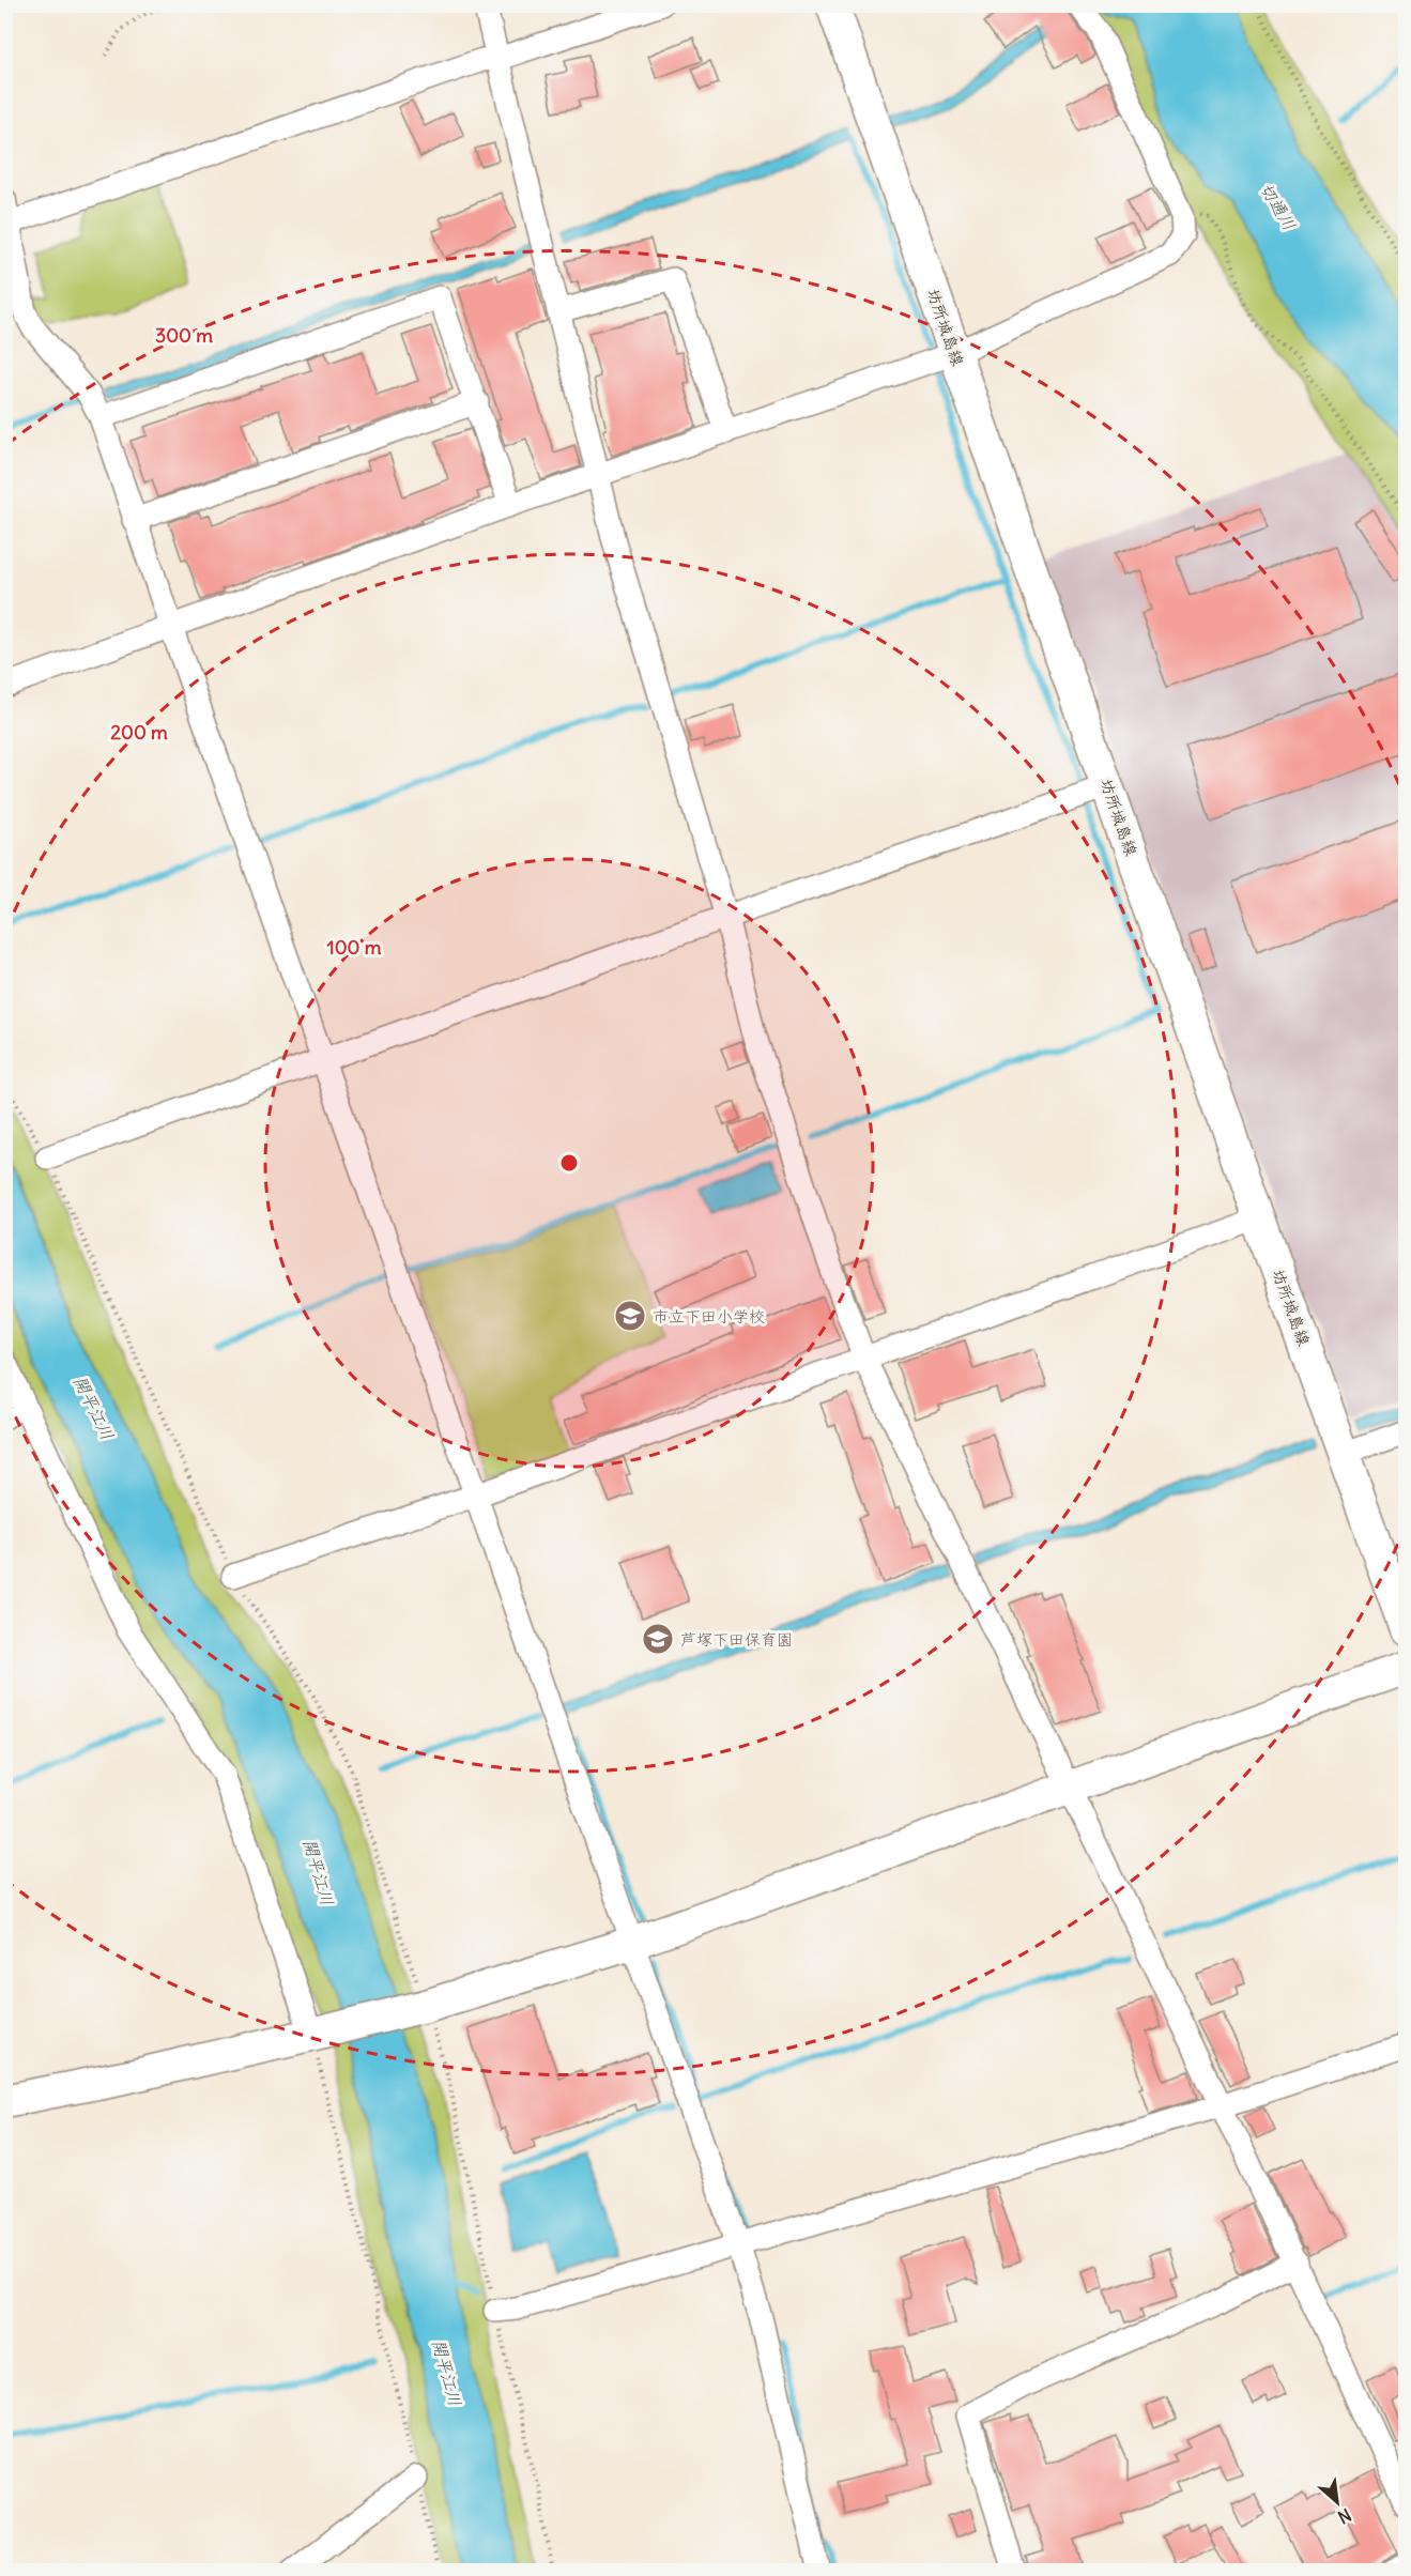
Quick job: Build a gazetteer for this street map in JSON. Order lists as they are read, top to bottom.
{
  "streets": {
    "main road": ["坊所城島線"]
  },
  "water": ["切通川", "開平江川"],
  "places": {
    "school or university": ["市立下田小学校", "芦塚下田保育園"]
  },
  "north": "bottom right",
  "rings": ["300 m", "200 m", "100 m"]
}
